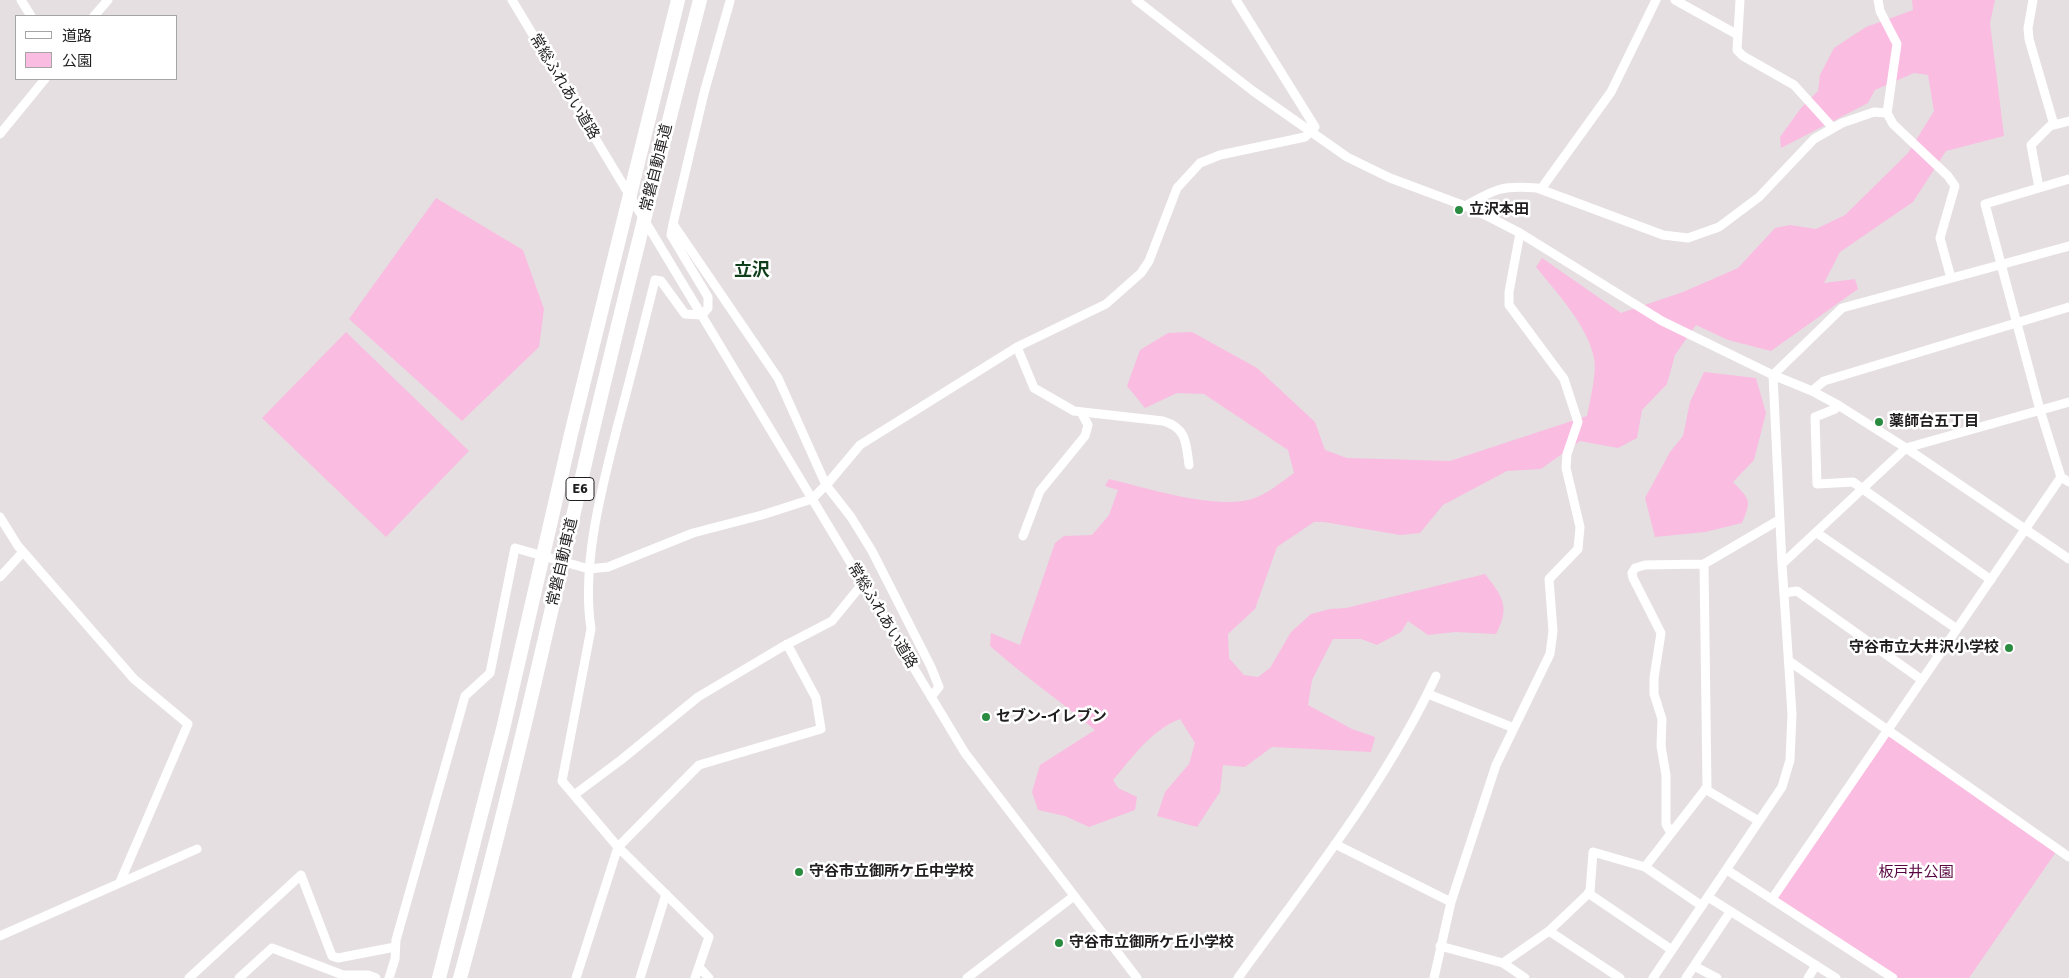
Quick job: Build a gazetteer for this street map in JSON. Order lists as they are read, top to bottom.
{
  "streets": {
    "highway": ["常磐自動車道", "E6"],
    "street": ["常総ふれあい道路"]
  },
  "districts": ["立沢"],
  "parks": ["板戸井公園"],
  "places": [
    "立沢本田",
    "薬師台五丁目",
    "守谷市立大井沢小学校",
    "セブン-イレブン",
    "守谷市立御所ケ丘中学校",
    "守谷市立御所ケ丘小学校"
  ],
  "legend": ["道路", "公園"]
}
